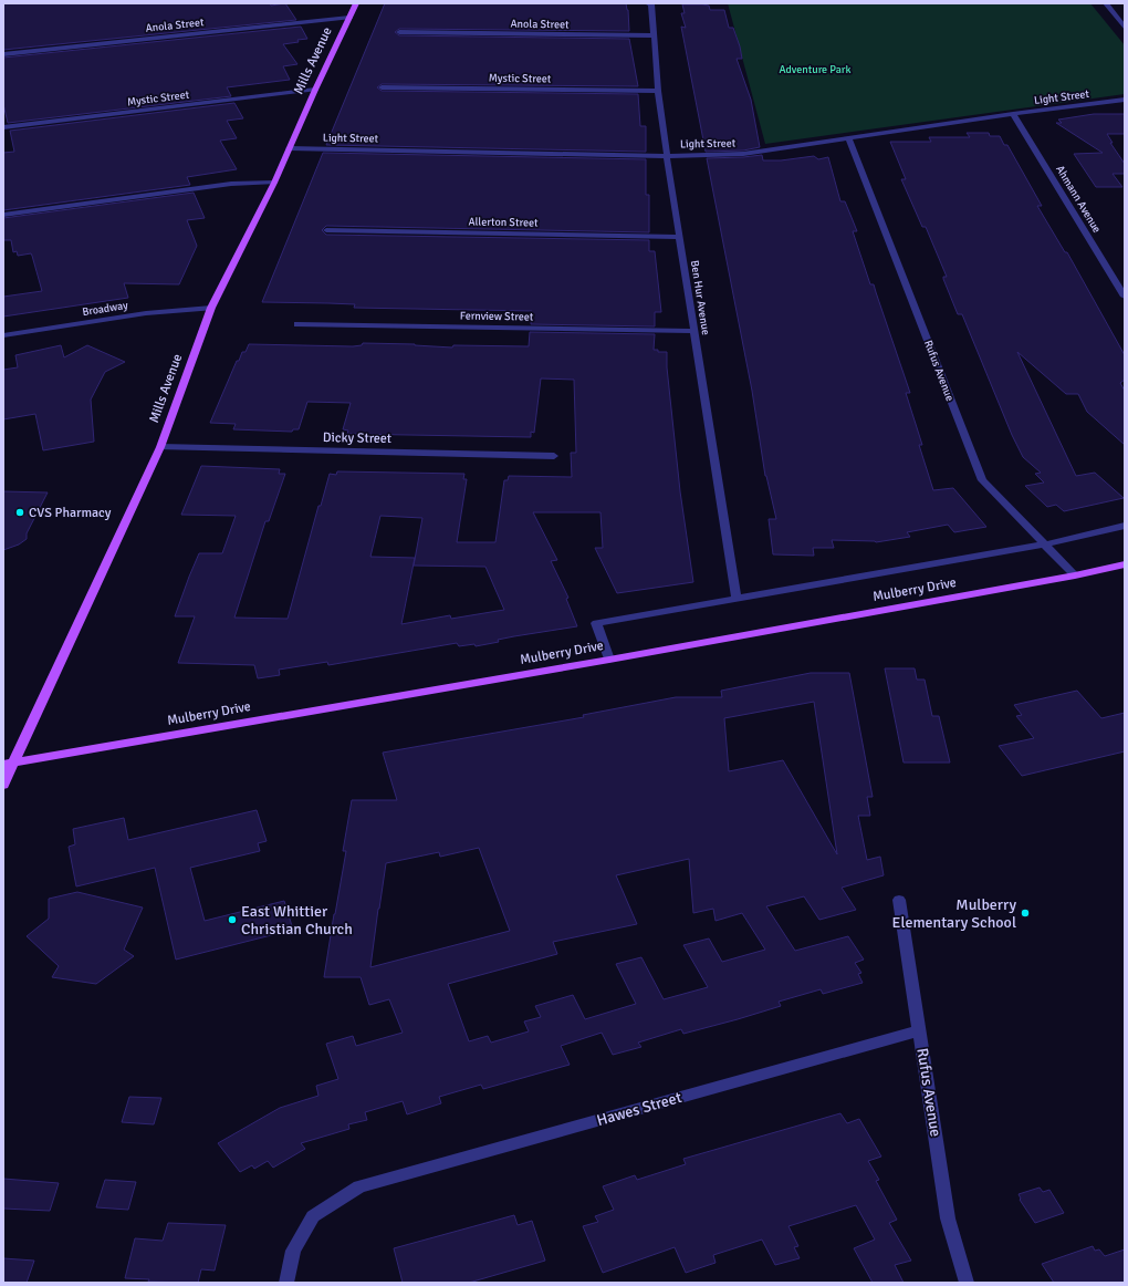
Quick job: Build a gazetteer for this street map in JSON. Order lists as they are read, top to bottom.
{
  "streets": {
    "main road": ["Mills Avenue", "Mulberry Drive"],
    "street": [
      "Anola Street",
      "Mystic Street",
      "Light Street",
      "Ahmann Avenue",
      "Allerton Street",
      "Ben Hur Avenue",
      "Broadway",
      "Fernview Street",
      "Rufus Avenue",
      "Dicky Street",
      "Hawes Street"
    ]
  },
  "crossings": [
    ["Anola Street", "Mills Avenue"],
    ["Anola Street", "Ben Hur Avenue"],
    ["Mills Avenue", "Mystic Street"],
    ["Mills Avenue", "Light Street"],
    ["Mills Avenue", "Broadway"],
    ["Mills Avenue", "Dicky Street"],
    ["Mills Avenue", "Mulberry Drive"],
    ["Mystic Street", "Ben Hur Avenue"],
    ["Light Street", "Ahmann Avenue"],
    ["Light Street", "Ben Hur Avenue"],
    ["Light Street", "Rufus Avenue"],
    ["Allerton Street", "Ben Hur Avenue"],
    ["Ben Hur Avenue", "Fernview Street"],
    ["Ben Hur Avenue", "Mulberry Drive"],
    ["Rufus Avenue", "Mulberry Drive"],
    ["Rufus Avenue", "Hawes Street"]
  ],
  "parks": ["Adventure Park"],
  "places": ["CVS Pharmacy", "Mulberry Elementary School", "East Whittier Christian Church"]
}
